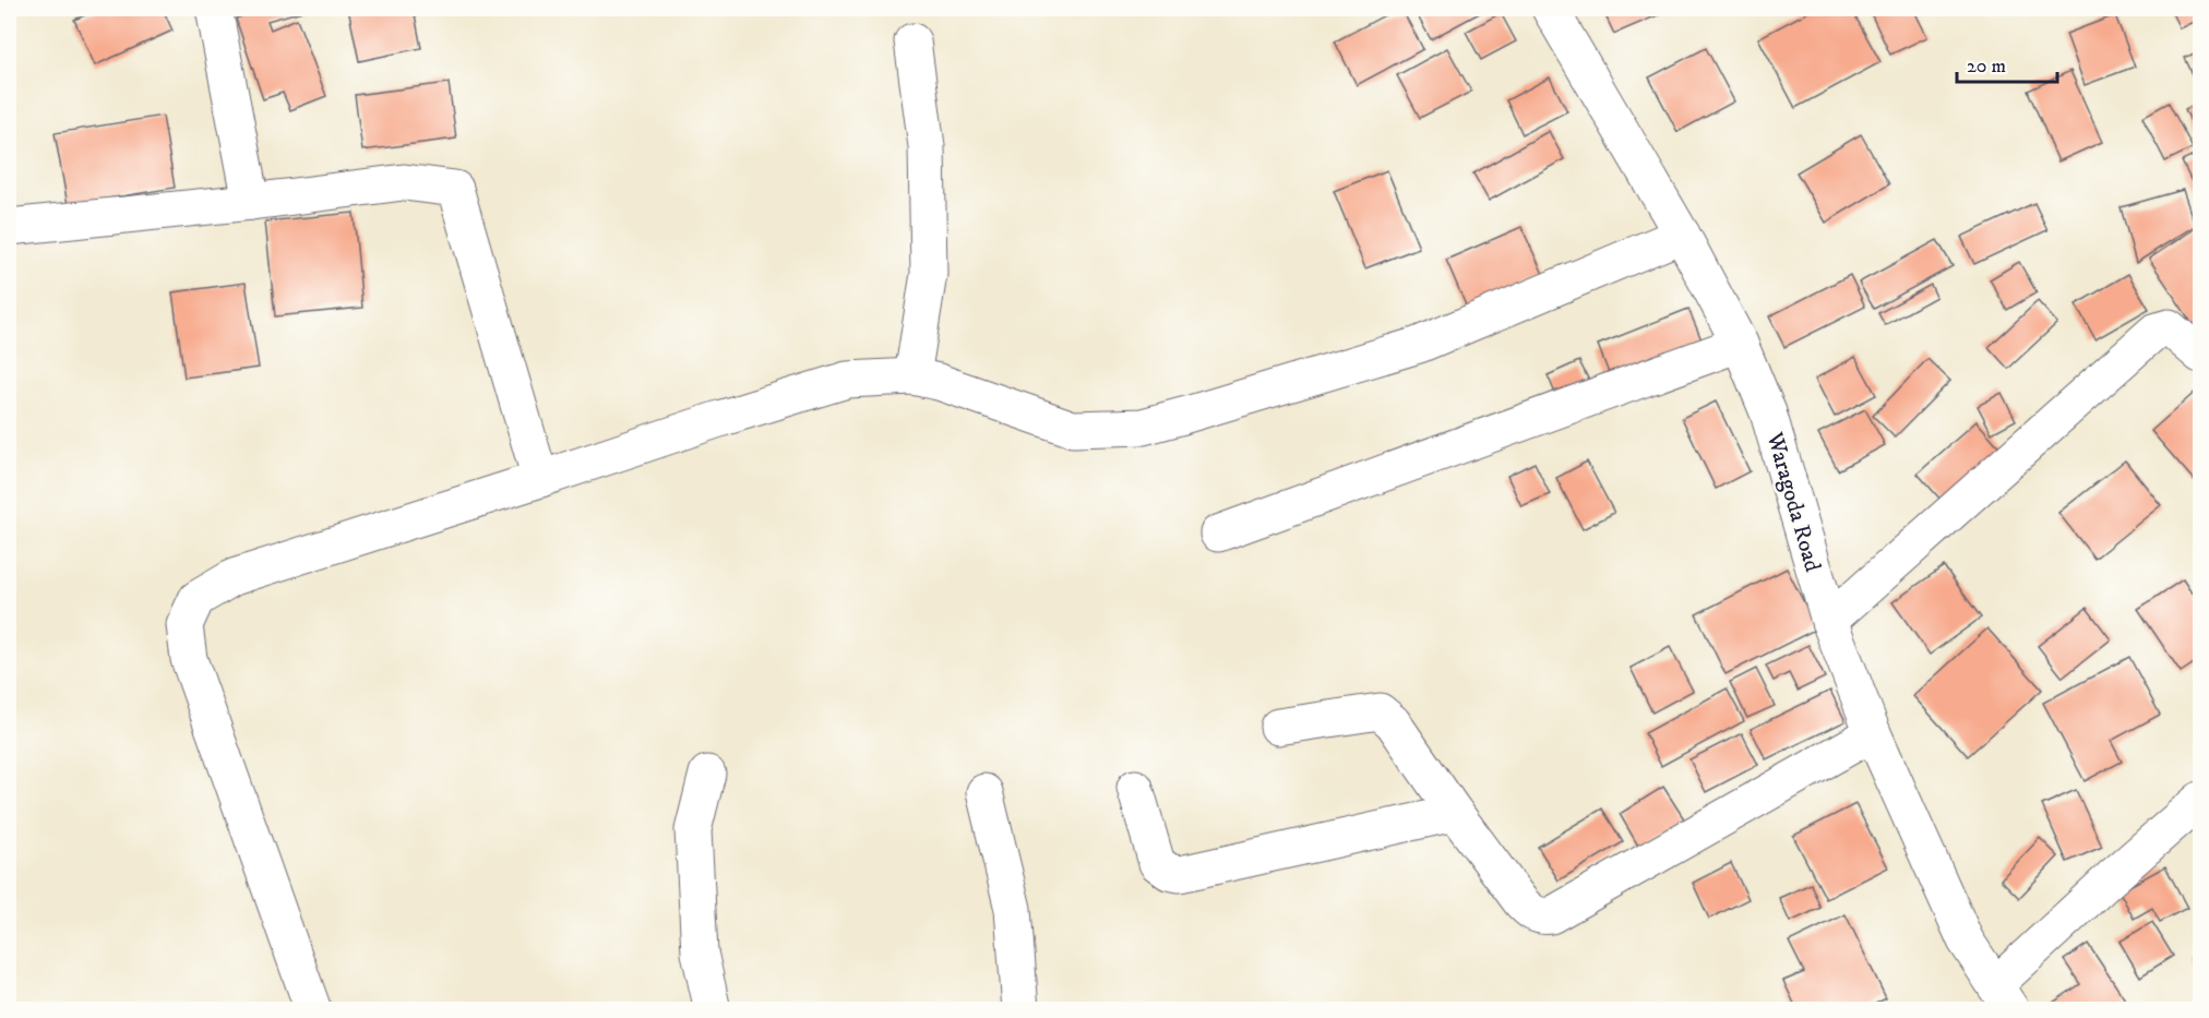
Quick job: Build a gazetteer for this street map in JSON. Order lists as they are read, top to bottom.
{
  "streets": {
    "street": ["Waragoda Road"]
  },
  "scale_bar": "20 m"
}
